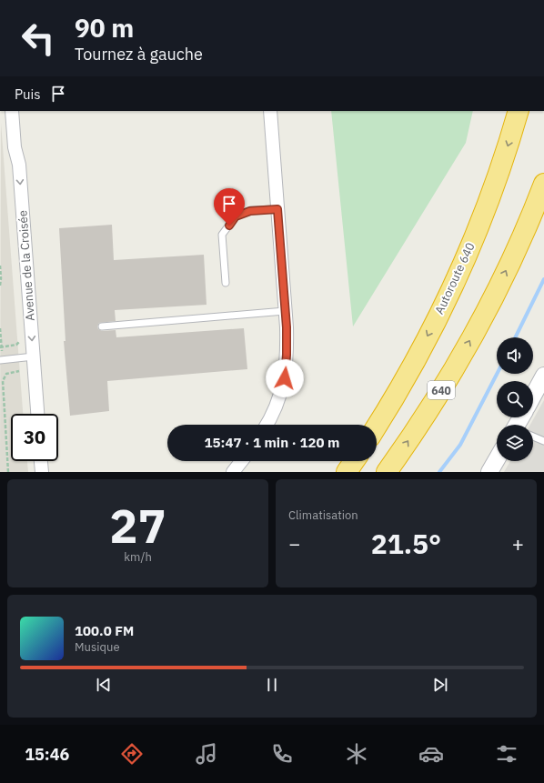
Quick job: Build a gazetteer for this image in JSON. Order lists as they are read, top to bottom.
{
  "streets": {
    "highway": ["Autoroute 640", "640"],
    "street": ["Avenue de la Croisée"]
  },
  "one_way": ["Avenue de la Croisée"],
  "page": {
    "turn": ["90 m", "Tournez à gauche"],
    "then": "Puis",
    "limit": "30",
    "trip": "15:47 · 1 min · 120 m",
    "tile": [
      ["27", "km/h"],
      "Climatisation"
    ],
    "heat": ["−", "21.5°", "+"],
    "song": ["100.0 FM", "Musique"],
    "tabs": "15:46"
  }
}
